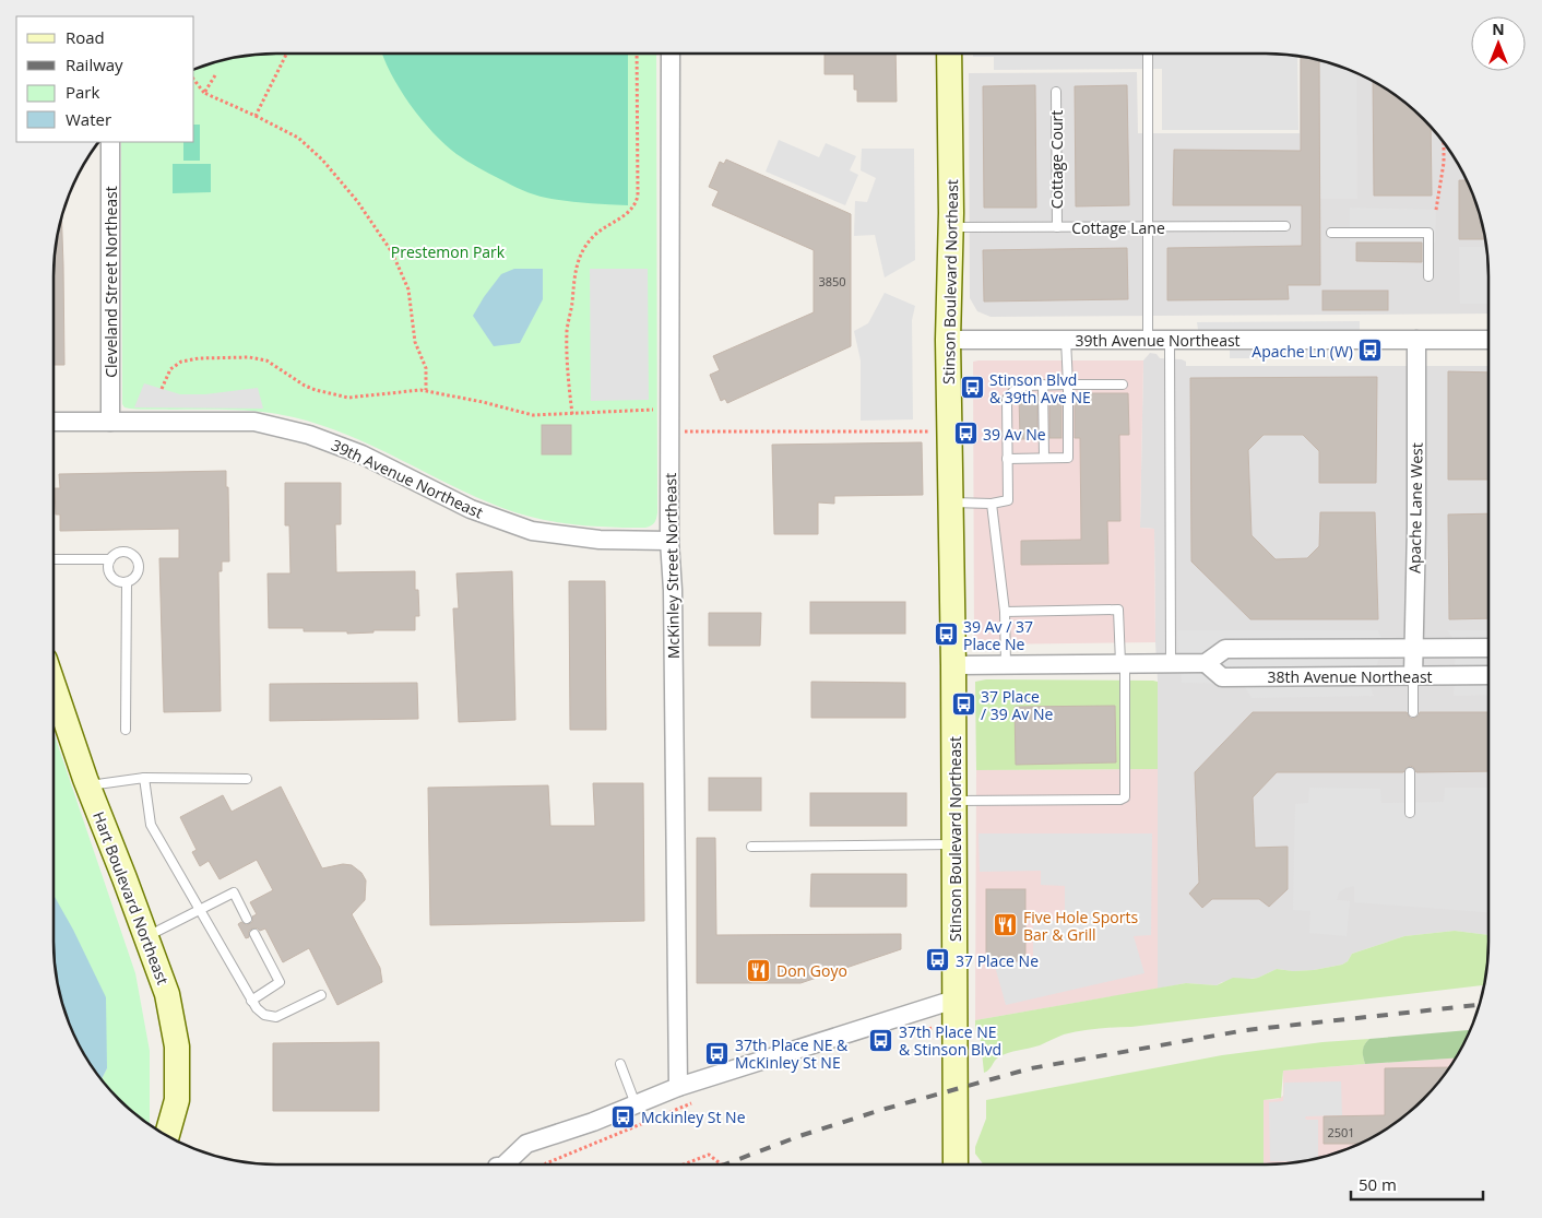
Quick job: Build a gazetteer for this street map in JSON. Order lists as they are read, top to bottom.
{
  "streets": {
    "street": [
      "Cleveland Street Northeast",
      "Stinson Boulevard Northeast",
      "39th Avenue Northeast",
      "Apache Lane West",
      "McKinley Street Northeast",
      "38th Avenue Northeast",
      "Hart Boulevard Northeast"
    ],
    "lane": ["Cottage Court", "Cottage Lane"]
  },
  "crossings": [
    ["Cottage Court", "Cottage Lane"],
    ["Cottage Lane", "Stinson Boulevard Northeast"],
    ["Cleveland Street Northeast", "39th Avenue Northeast"],
    ["Stinson Boulevard Northeast", "39th Avenue Northeast"],
    ["39th Avenue Northeast", "Apache Lane West"],
    ["39th Avenue Northeast", "McKinley Street Northeast"],
    ["Apache Lane West", "38th Avenue Northeast"]
  ],
  "parks": ["Prestemon Park"],
  "places": {
    "bus stop": [
      "Apache Ln (W)",
      "Stinson Blvd & 39th Ave NE",
      "39 Av Ne",
      "39 Av / 37 Place Ne",
      "37 Place / 39 Av Ne",
      "37 Place Ne",
      "37th Place NE & Stinson Blvd",
      "37th Place NE & McKinley St NE",
      "Mckinley St Ne"
    ],
    "restaurant": ["Five Hole Sports Bar & Grill", "Don Goyo"]
  },
  "house_numbers": ["3850", "2501"],
  "legend": [
    "Road",
    "Railway",
    "Park",
    "Water"
  ],
  "scale_bar": "50 m",
  "north": "top"
}
